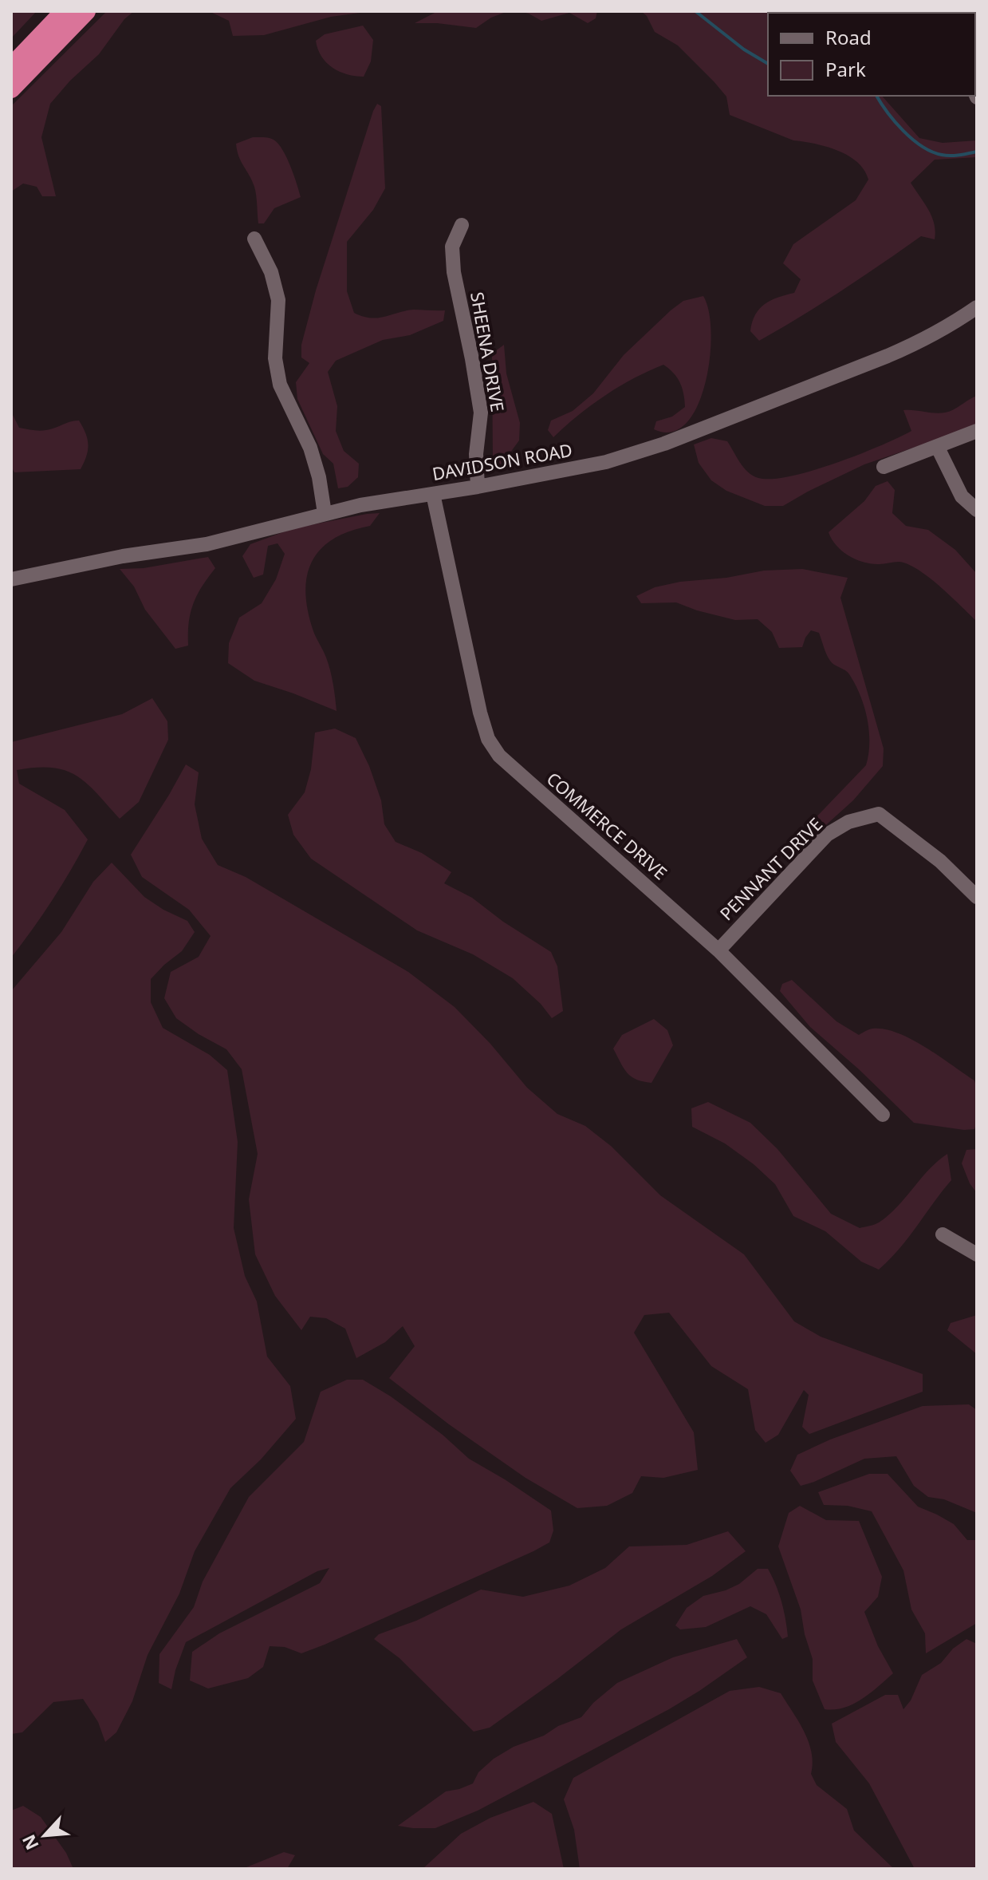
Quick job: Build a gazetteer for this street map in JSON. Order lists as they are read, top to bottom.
{
  "streets": {
    "street": [
      "SHEENA DRIVE",
      "DAVIDSON ROAD",
      "COMMERCE DRIVE",
      "PENNANT DRIVE"
    ]
  },
  "crossings": [
    ["SHEENA DRIVE", "DAVIDSON ROAD"],
    ["DAVIDSON ROAD", "COMMERCE DRIVE"],
    ["COMMERCE DRIVE", "PENNANT DRIVE"]
  ],
  "legend": ["Road", "Park"],
  "north": "bottom left"
}
